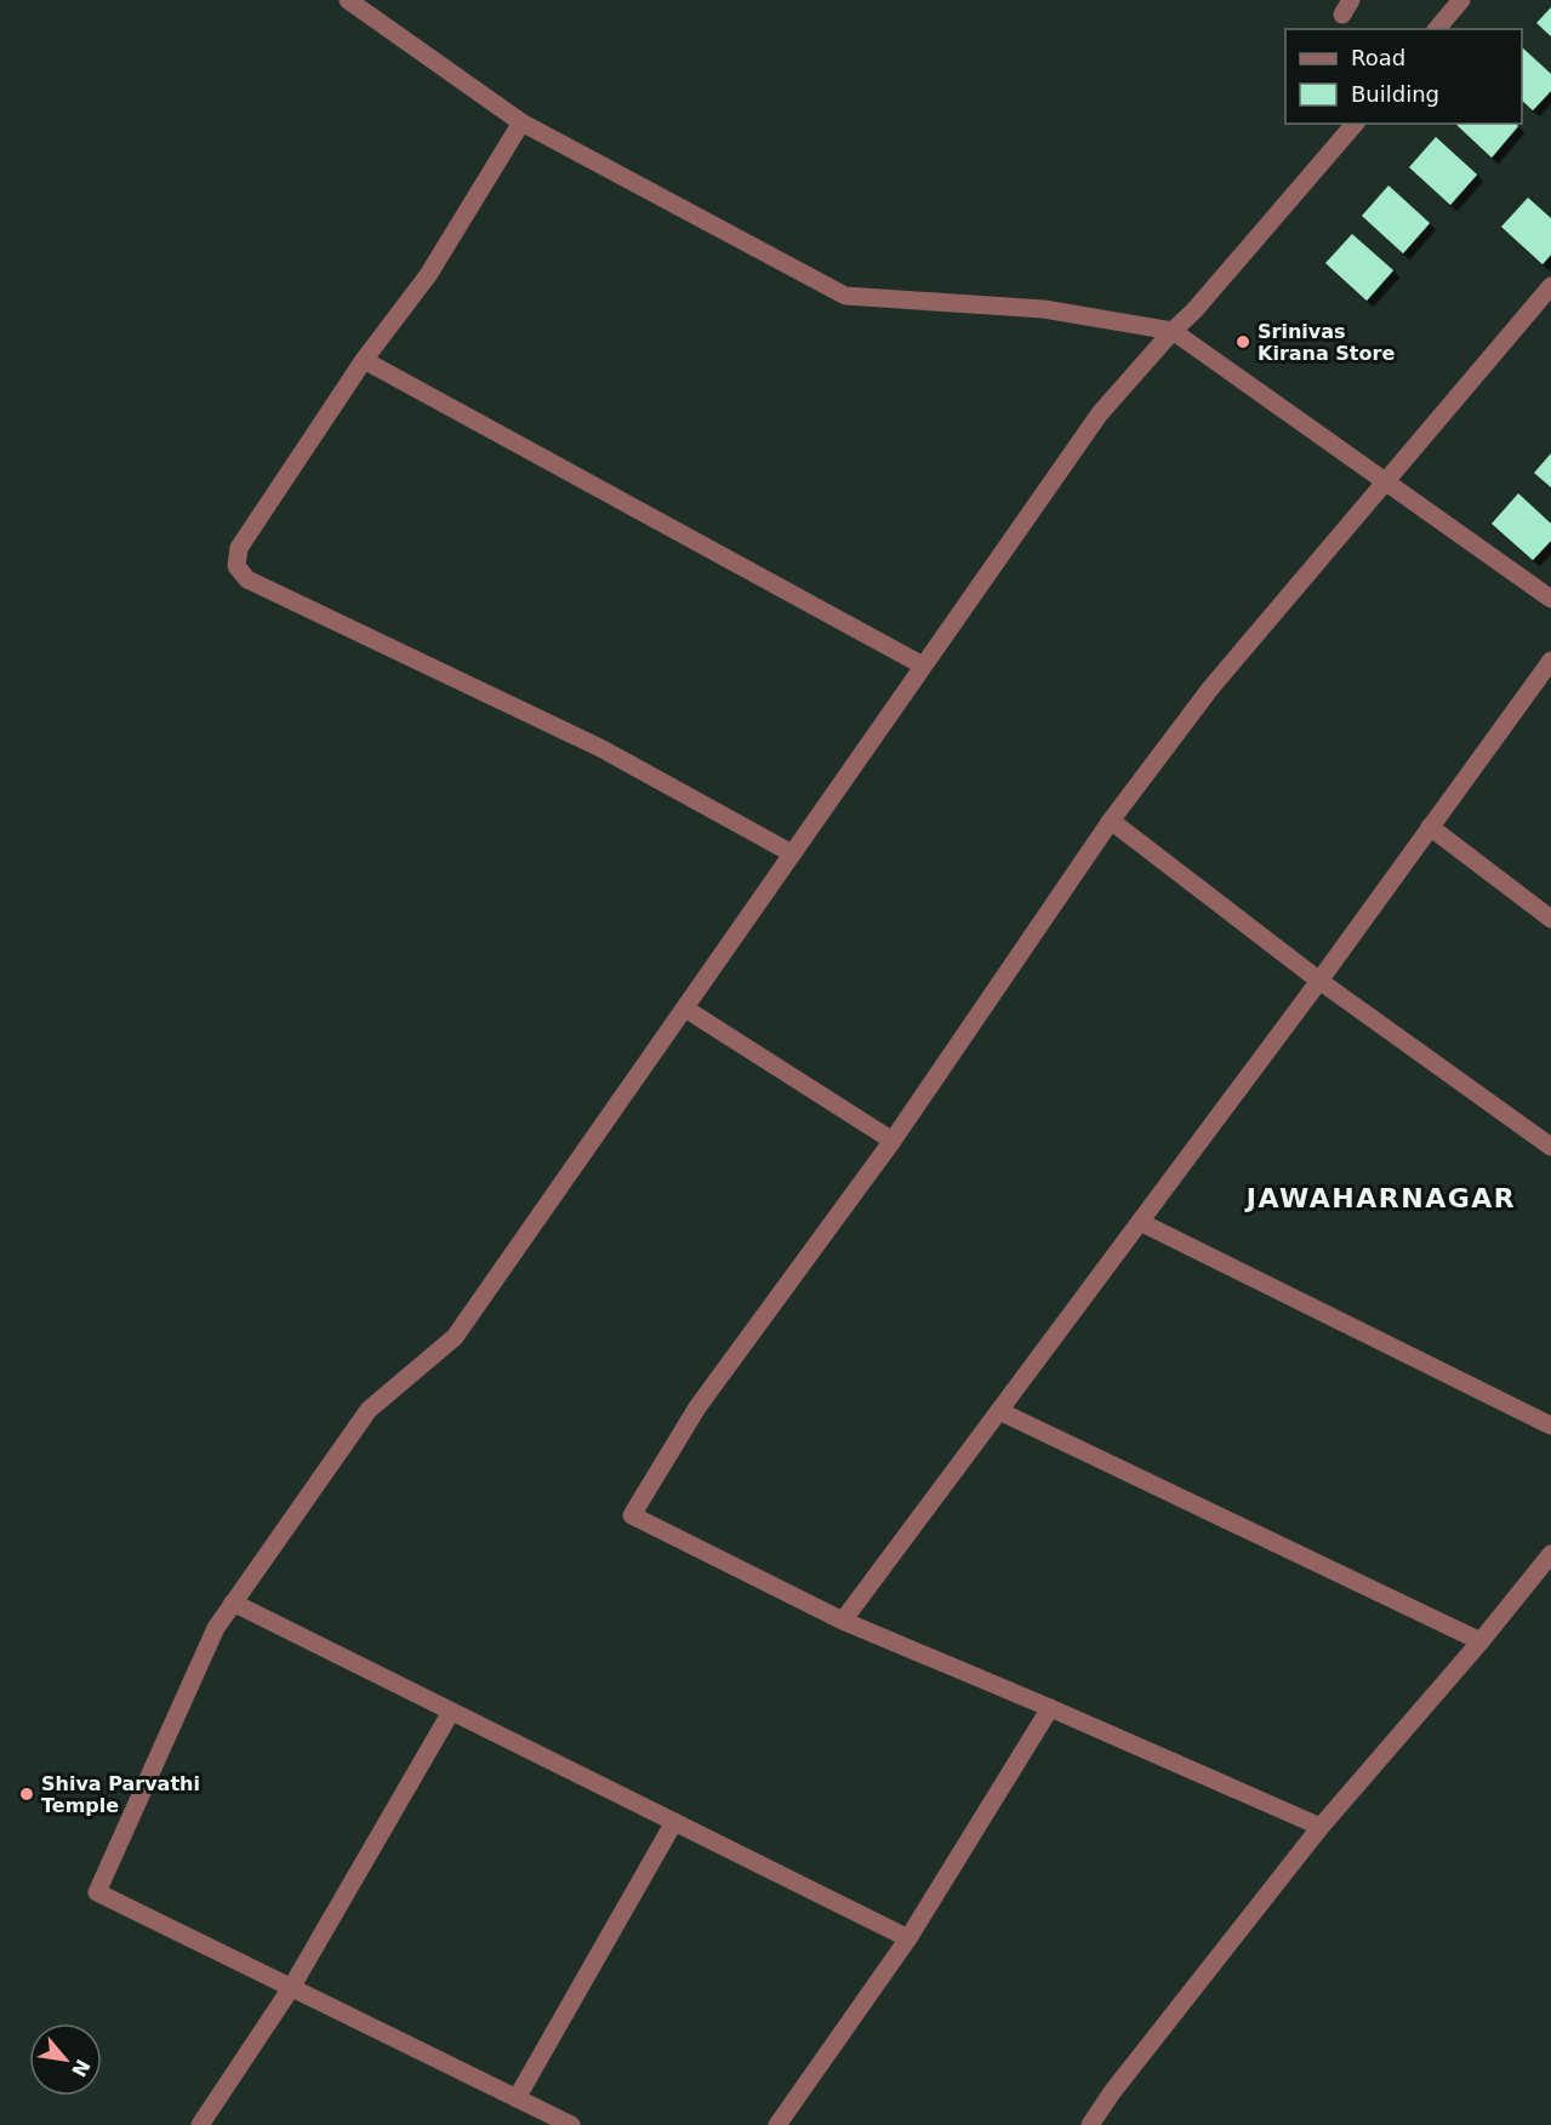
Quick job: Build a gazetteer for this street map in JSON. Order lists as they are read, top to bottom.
{
  "districts": ["JAWAHARNAGAR"],
  "places": ["Srinivas Kirana Store", "Shiva Parvathi Temple"],
  "legend": ["Road", "Building"],
  "north": "bottom right"
}
